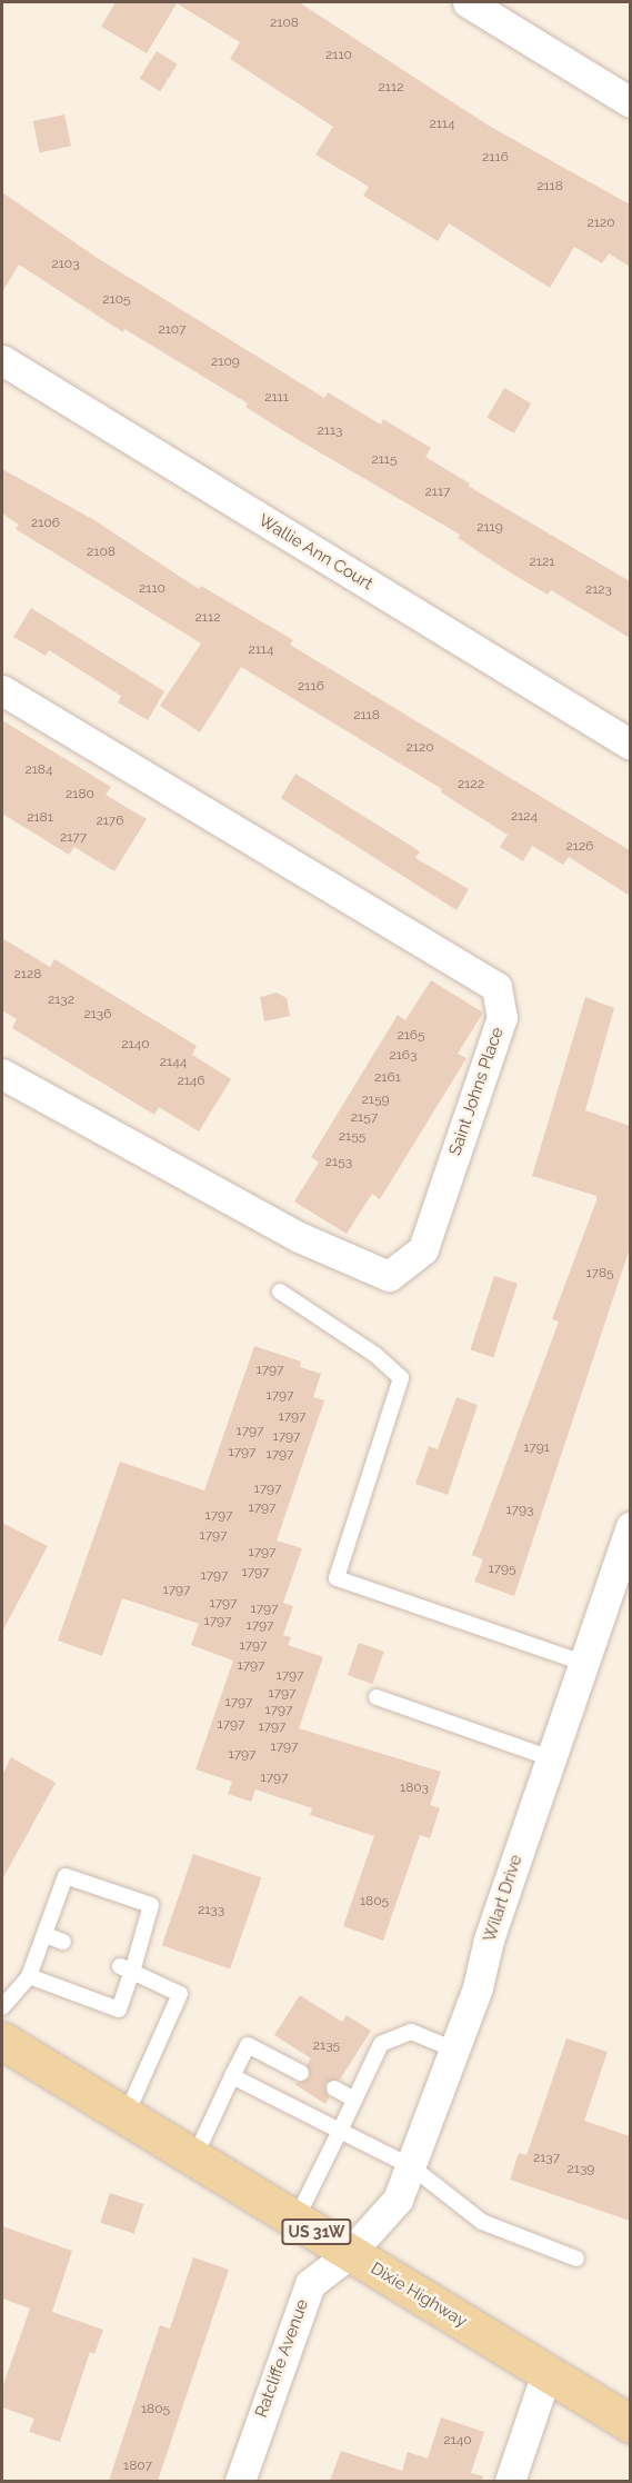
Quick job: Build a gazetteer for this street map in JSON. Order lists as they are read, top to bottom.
{
  "streets": {
    "main road": ["US 31W", "Dixie Highway"],
    "street": [
      "Wallie Ann Court",
      "Saint Johns Place",
      "Wilart Drive",
      "Ratcliffe Avenue"
    ]
  },
  "crossings": [
    ["Wilart Drive", "Dixie Highway"],
    ["Wilart Drive", "Ratcliffe Avenue"],
    ["Dixie Highway", "Ratcliffe Avenue"]
  ],
  "house_numbers": [
    "2108",
    "2110",
    "2112",
    "2114",
    "2116",
    "2118",
    "2120",
    "2103",
    "2105",
    "2107",
    "2109",
    "2111",
    "2113",
    "2115",
    "2117",
    "2106",
    "2119",
    "2108",
    "2121",
    "2110",
    "2123",
    "2112",
    "2114",
    "2116",
    "2118",
    "2120",
    "2184",
    "2122",
    "2180",
    "2124",
    "2181",
    "2176",
    "2177",
    "2126",
    "2128",
    "2132",
    "2136",
    "2165",
    "2140",
    "2163",
    "2144",
    "2161",
    "2146",
    "2159",
    "2157",
    "2155",
    "2153",
    "1785",
    "1797",
    "1797",
    "1797",
    "1797",
    "1797",
    "1791",
    "1797",
    "1797",
    "1797",
    "1797",
    "1793",
    "1797",
    "1797",
    "1797",
    "1795",
    "1797",
    "1797",
    "1797",
    "1797",
    "1797",
    "1797",
    "1797",
    "1797",
    "1797",
    "1797",
    "1797",
    "1797",
    "1797",
    "1797",
    "1797",
    "1797",
    "1797",
    "1797",
    "1803",
    "1805",
    "2133",
    "2135",
    "2137",
    "2139",
    "1805",
    "2140",
    "1807"
  ]
}
